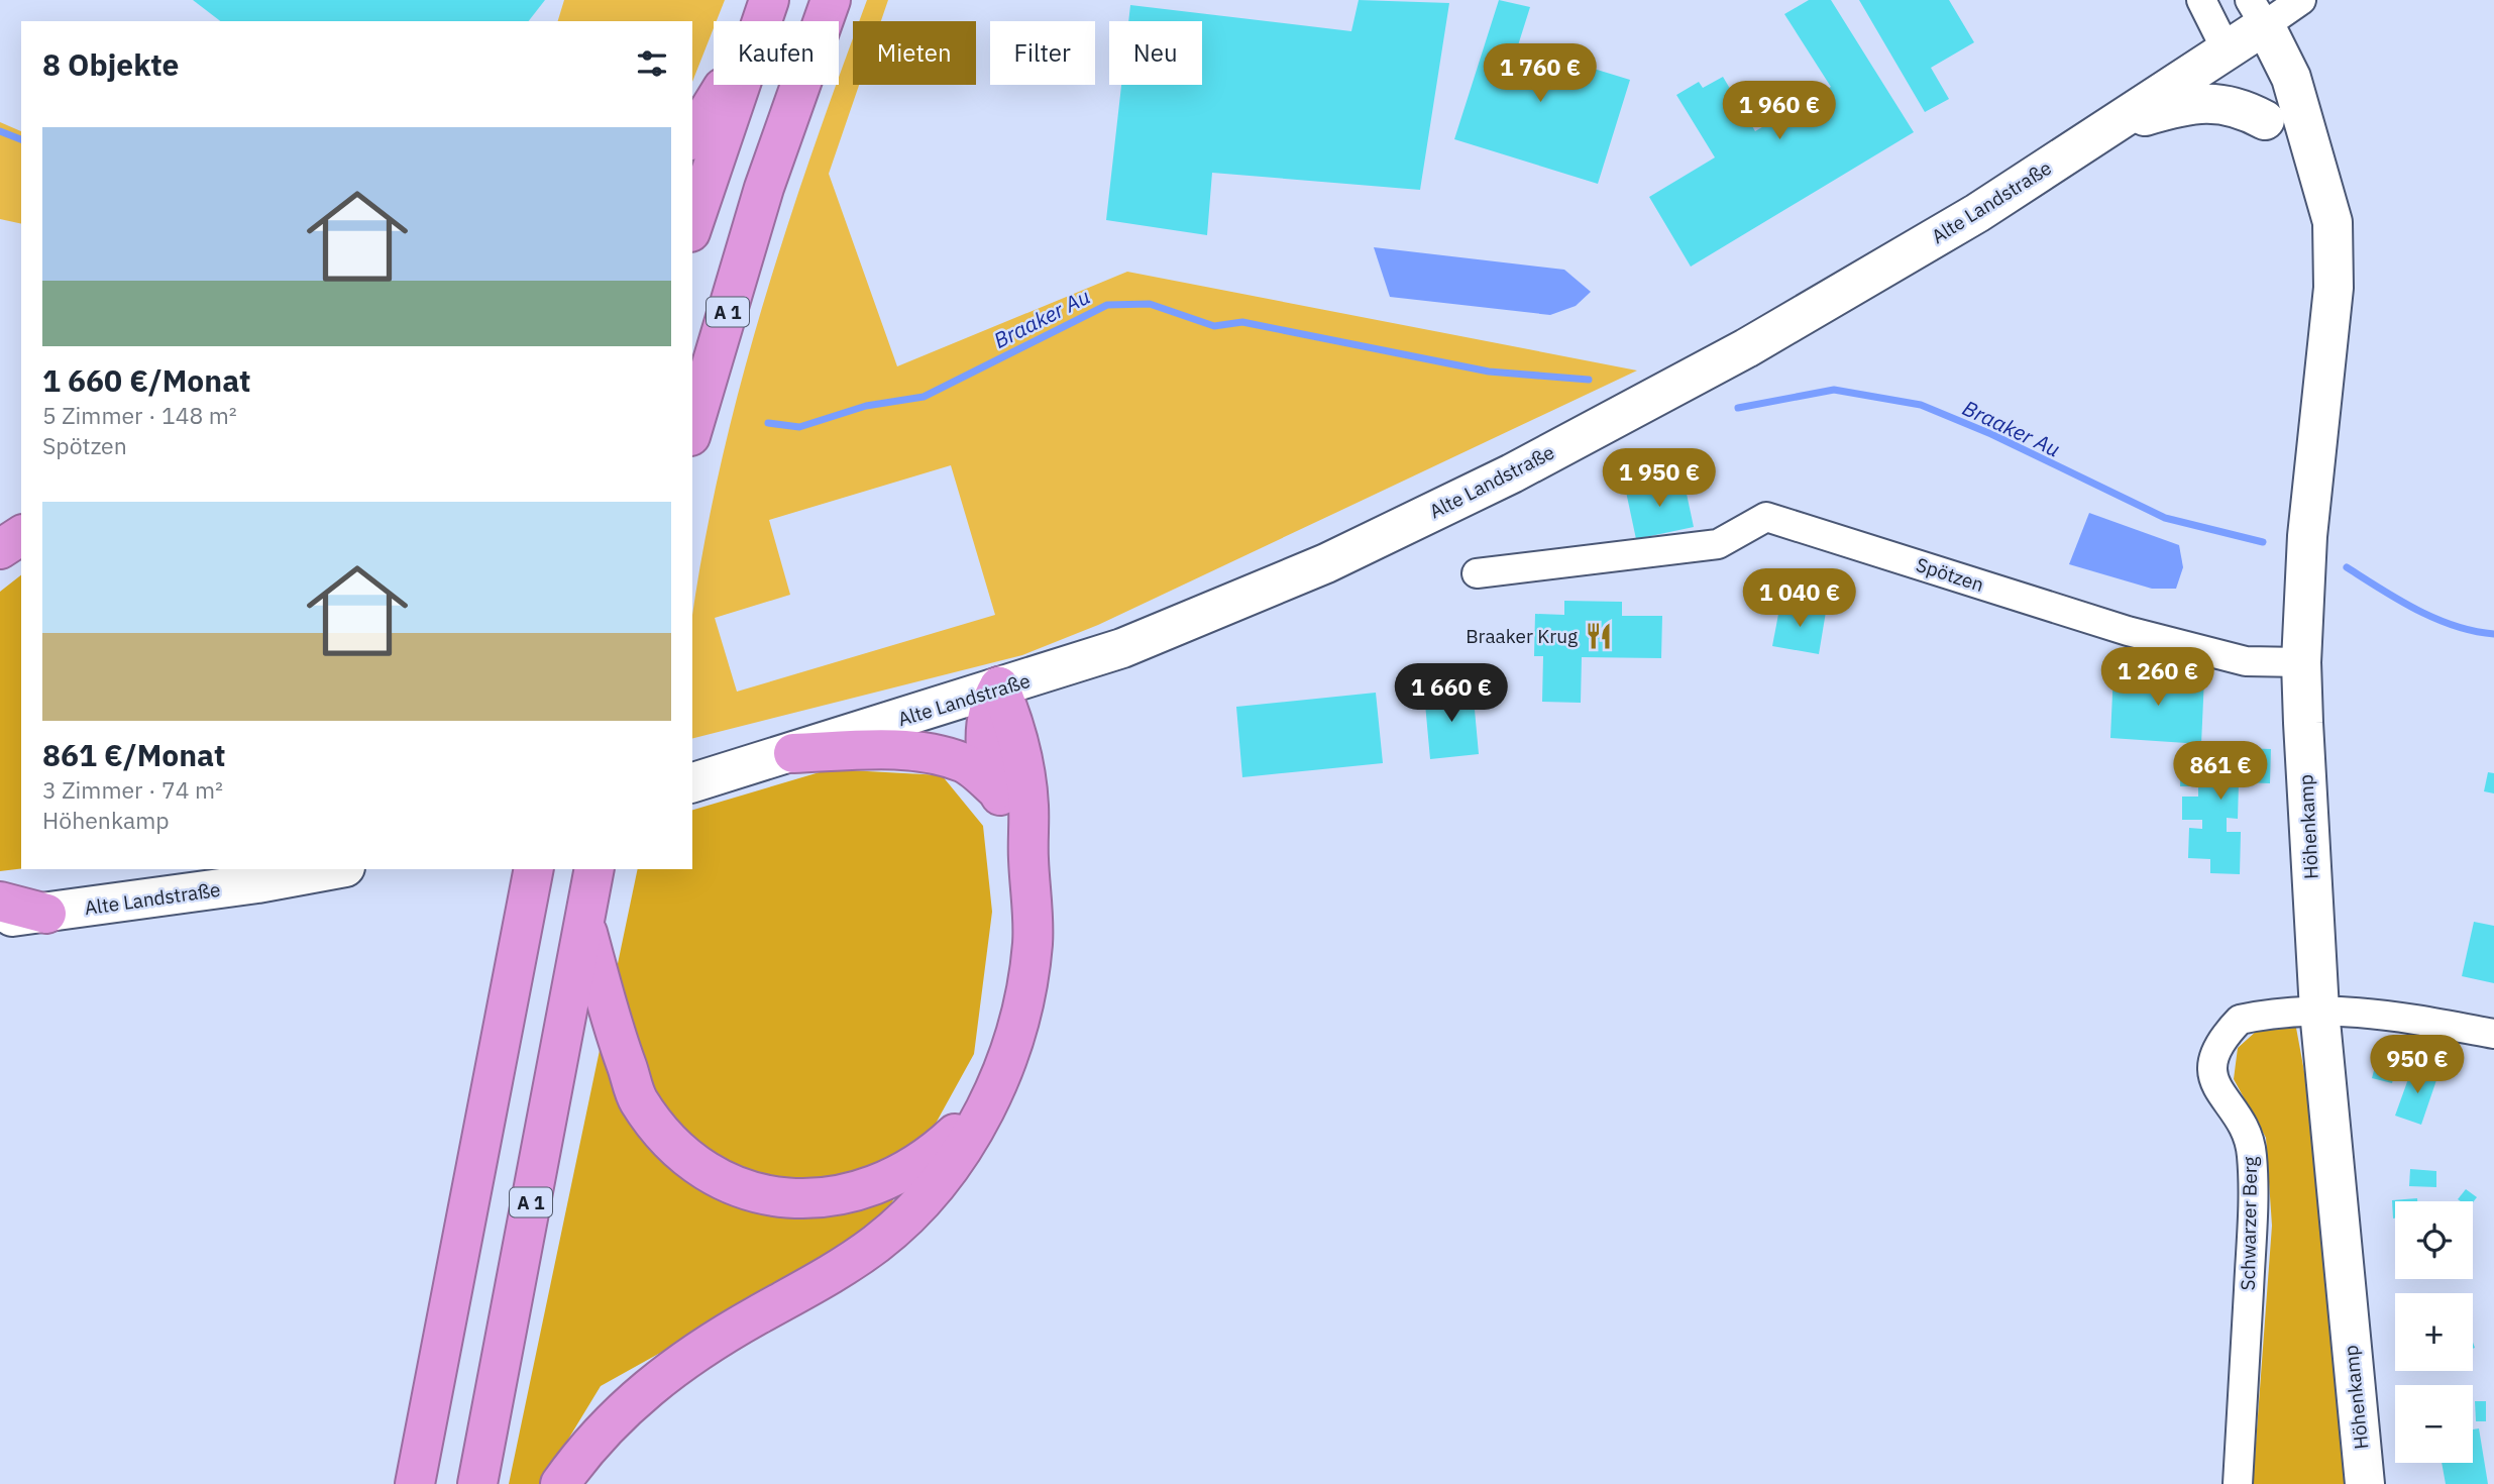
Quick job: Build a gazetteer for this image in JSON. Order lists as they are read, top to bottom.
{
  "streets": {
    "highway": ["A 1"],
    "main road": ["Alte Landstraße", "Höhenkamp"],
    "street": ["Spötzen", "Schwarzer Berg"]
  },
  "crossings": [
    ["Alte Landstraße", "Höhenkamp"],
    ["Spötzen", "Höhenkamp"],
    ["Höhenkamp", "Schwarzer Berg"]
  ],
  "water": ["Braaker Au"],
  "places": {
    "restaurant": ["Braaker Krug"]
  },
  "page": {
    "chip": [
      "Kaufen",
      "Mieten",
      "Filter",
      "Neu"
    ],
    "heading": "8 Objekte",
    "price": [
      "1 760 €",
      "1 960 €",
      "1 950 €",
      "1 040 €",
      "1 260 €",
      "1 660 €",
      "861 €",
      "950 €"
    ],
    "list": [
      {
        "name": "1 660 €/Monat",
        "note": "5 Zimmer · 148 m² · Spötzen"
      },
      {
        "name": "861 €/Monat",
        "note": "3 Zimmer · 74 m² · Höhenkamp"
      }
    ],
    "map_buttons": ["+", "−"]
  }
}
